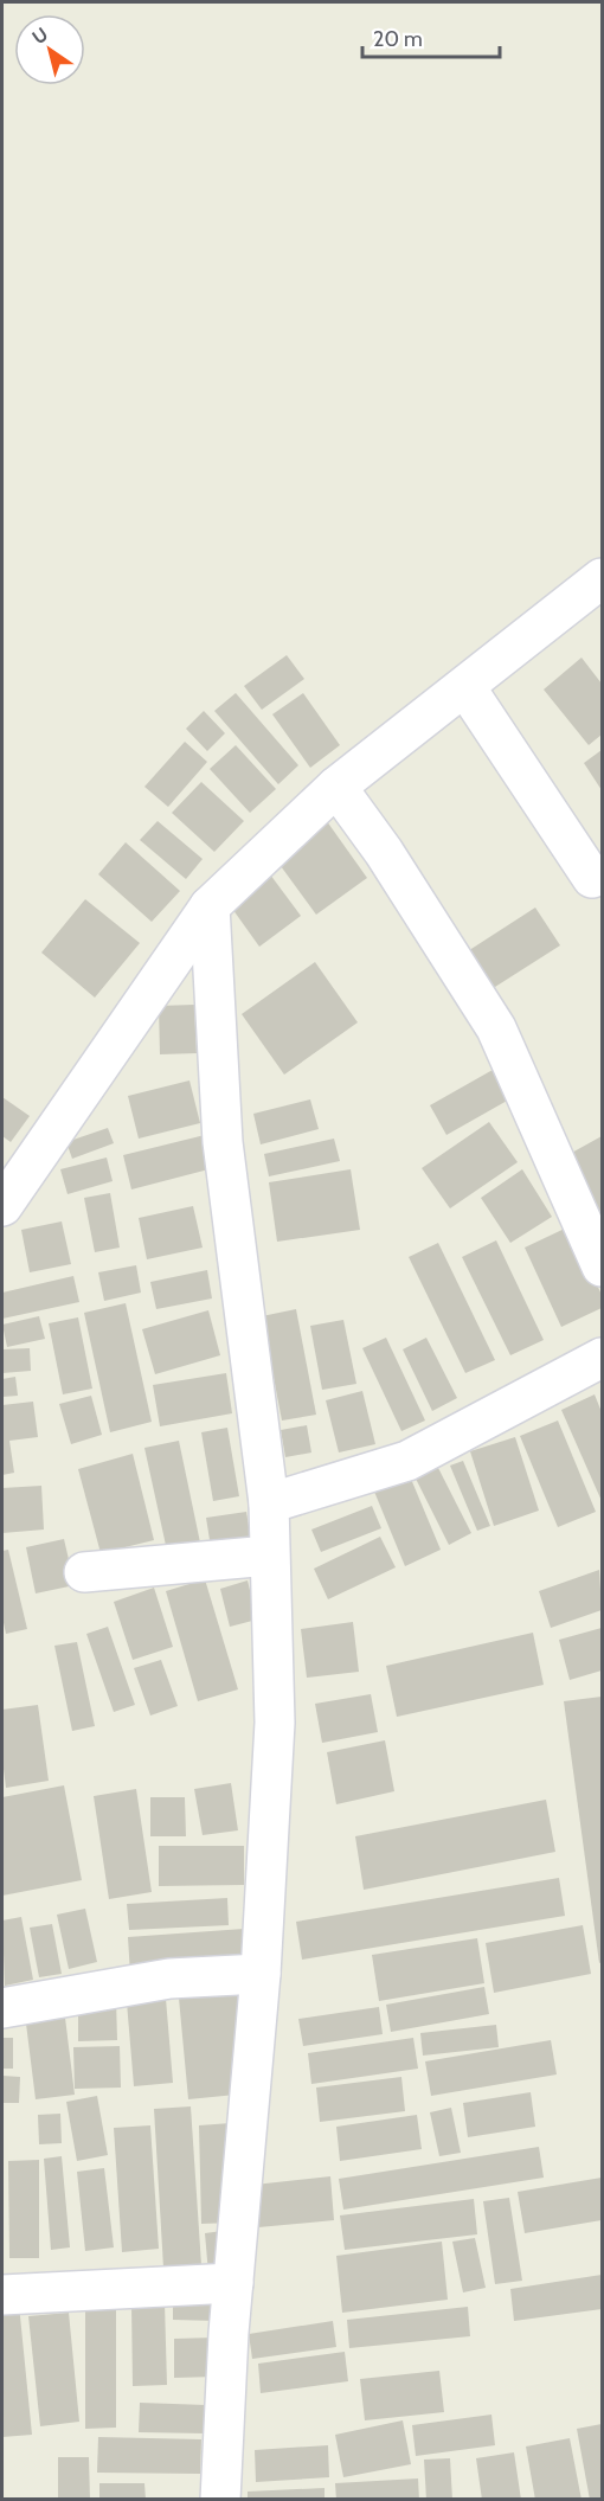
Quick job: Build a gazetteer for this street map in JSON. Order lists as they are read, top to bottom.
{
  "scale_bar": "20 m",
  "north": "top left"
}
